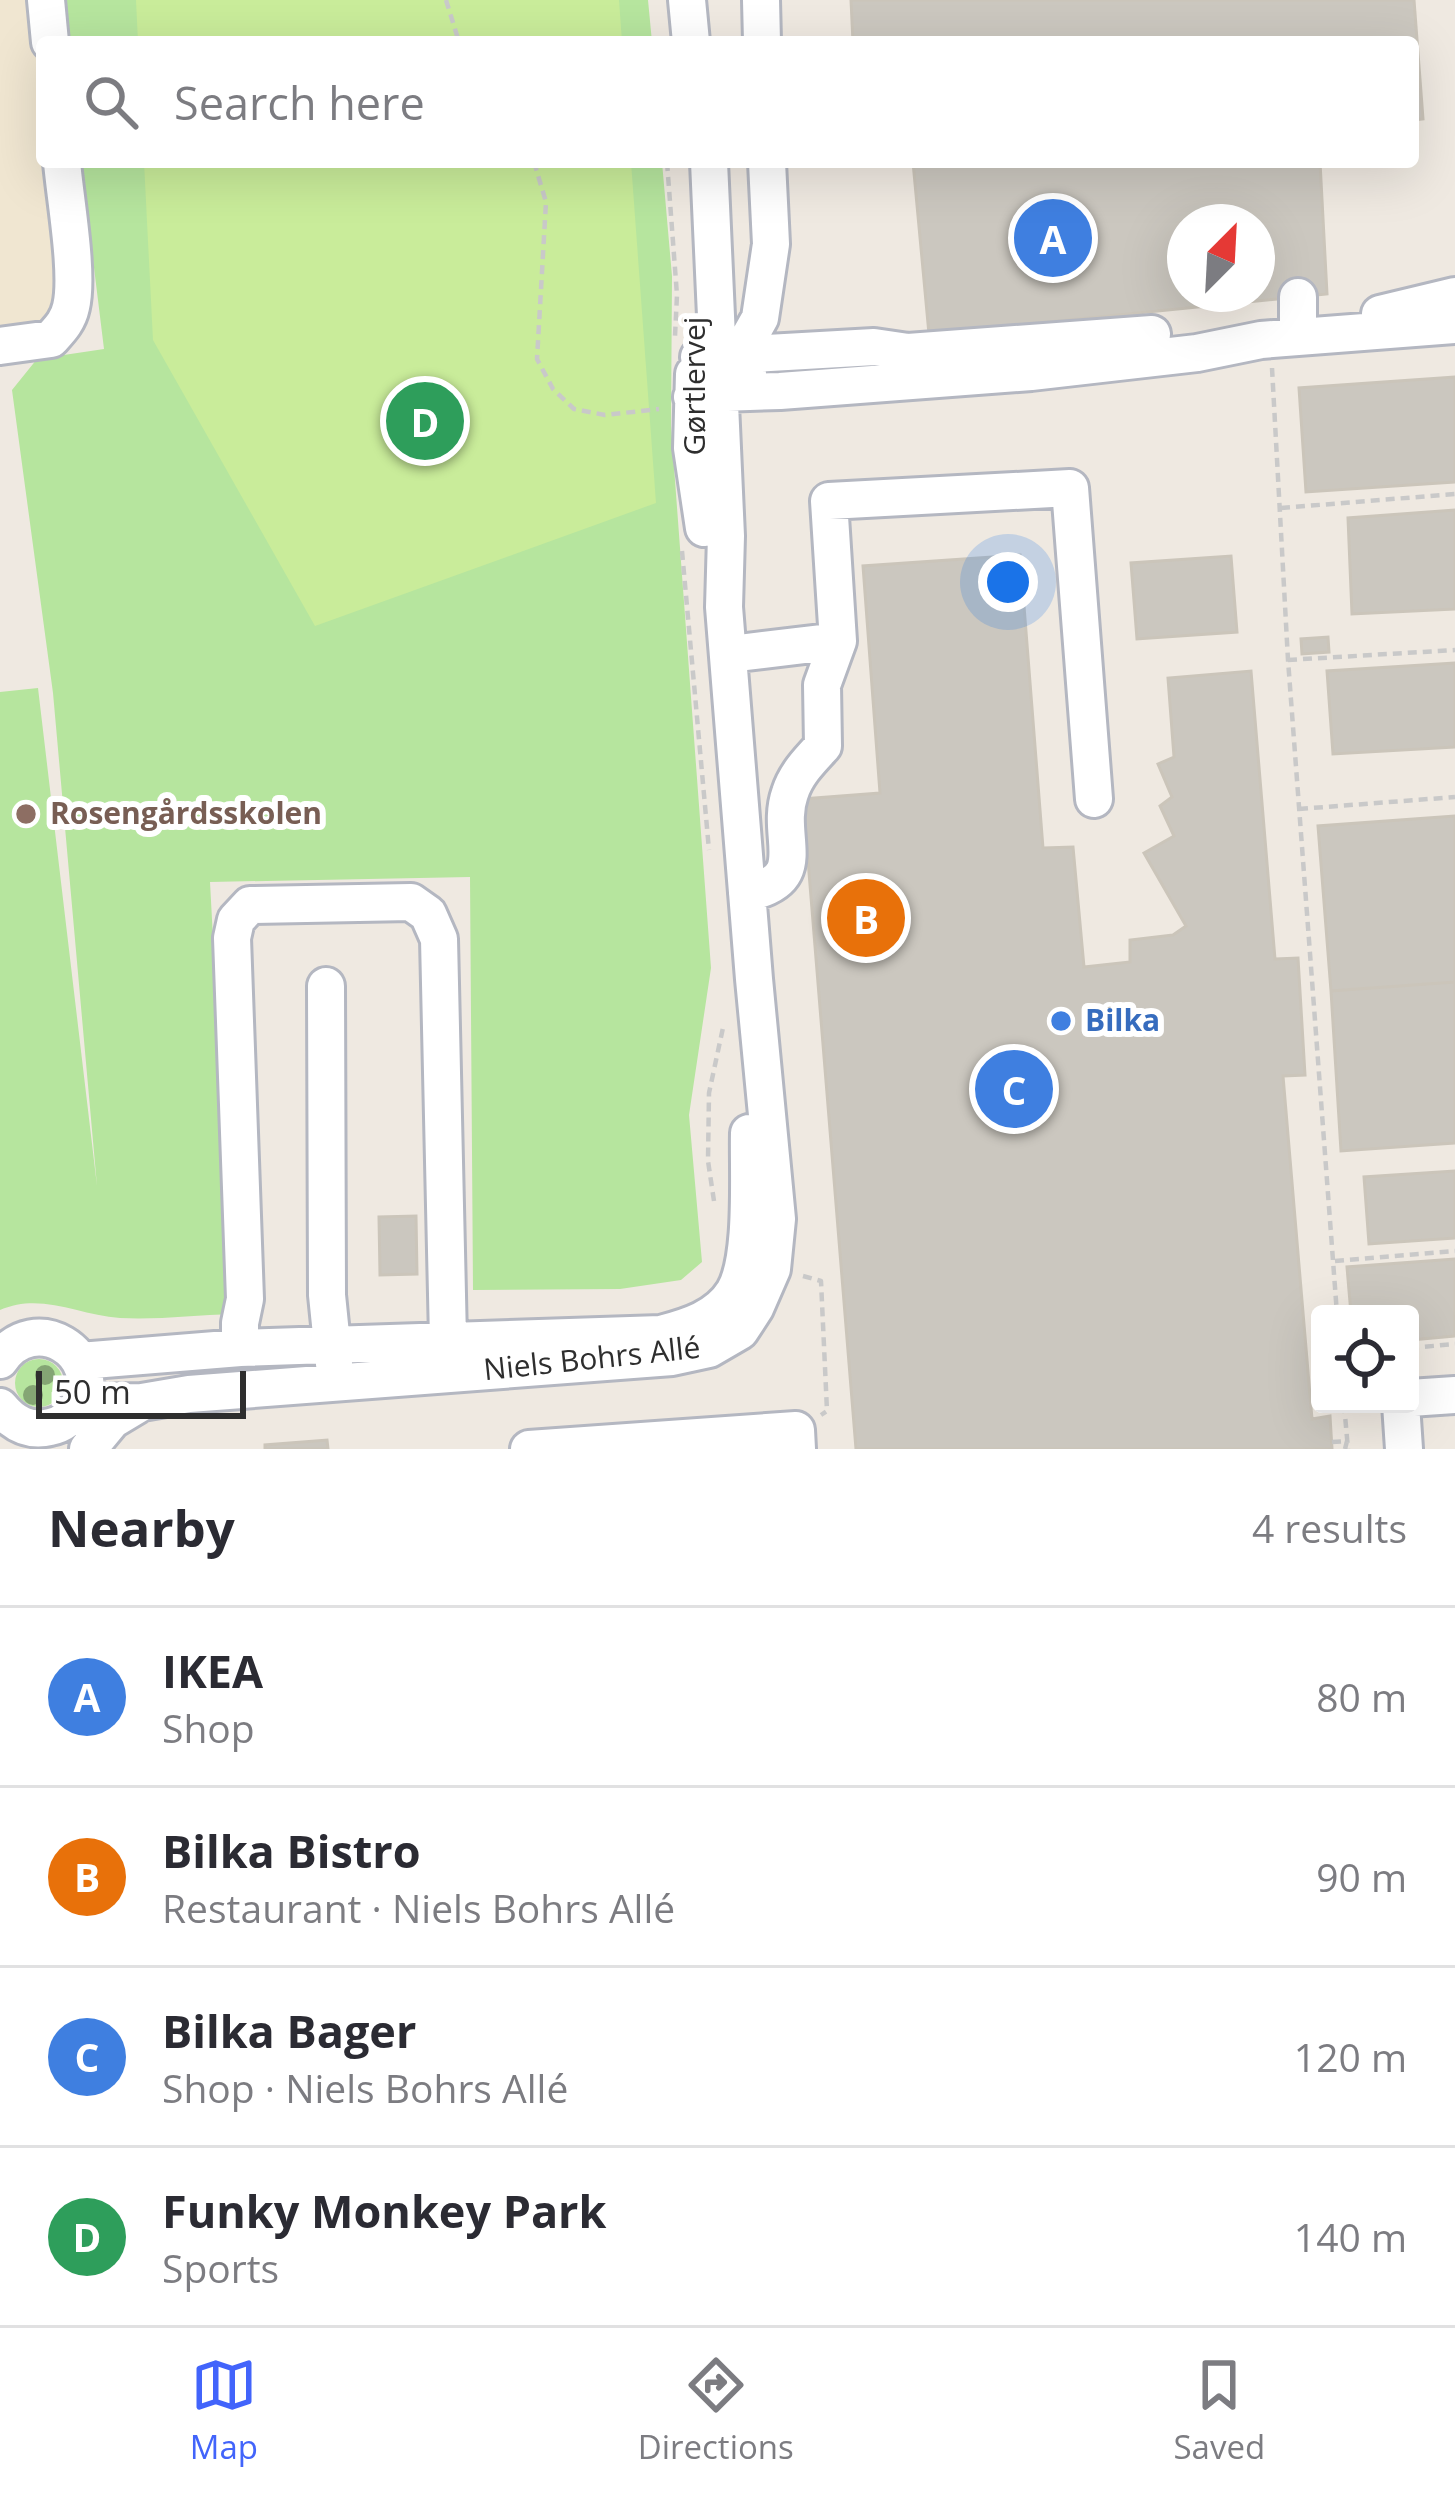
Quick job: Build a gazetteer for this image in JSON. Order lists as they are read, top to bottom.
{
  "streets": {
    "street": ["Gørtlervej", "Niels Bohrs Allé"]
  },
  "crossings": [
    ["Gørtlervej", "Niels Bohrs Allé"]
  ],
  "places": ["Rosengårdsskolen", "Bilka"],
  "scale_bar": "50 m",
  "north": "top right",
  "page": {
    "search": "Search here",
    "pins": [
      "A",
      "D",
      "B",
      "C"
    ],
    "scale": "50 m",
    "heading": ["Nearby", "4 results"],
    "list": [
      {
        "mark": "A",
        "name": "IKEA",
        "note": "Shop",
        "value": "80 m"
      },
      {
        "mark": "B",
        "name": "Bilka Bistro",
        "note": "Restaurant · Niels Bohrs Allé",
        "value": "90 m"
      },
      {
        "mark": "C",
        "name": "Bilka Bager",
        "note": "Shop · Niels Bohrs Allé",
        "value": "120 m"
      },
      {
        "mark": "D",
        "name": "Funky Monkey Park",
        "note": "Sports",
        "value": "140 m"
      }
    ],
    "nav": ["Map", "Directions", "Saved"]
  }
}
